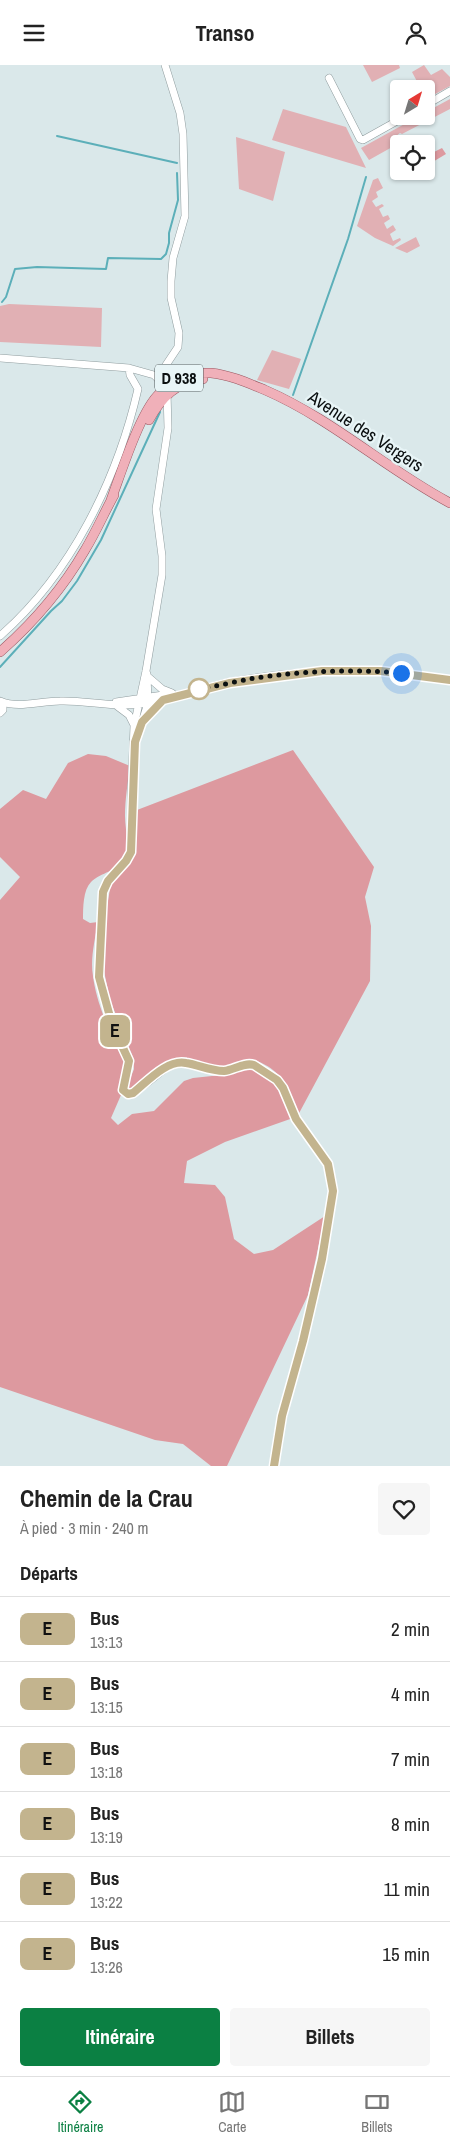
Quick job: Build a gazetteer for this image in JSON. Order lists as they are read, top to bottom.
{
  "streets": {
    "main road": ["D 938", "Avenue des Vergers"]
  },
  "crossings": [
    ["D 938", "Avenue des Vergers"]
  ],
  "lines": ["bus line E"],
  "north": "top right",
  "page": {
    "header": "Transo",
    "on_map": "E",
    "heading": [
      ["Chemin de la Crau", "À pied · 3 min · 240 m"],
      "Départs"
    ],
    "list": [
      {
        "mark": "E",
        "name": "Bus",
        "note": "13:13",
        "value": "2 min"
      },
      {
        "mark": "E",
        "name": "Bus",
        "note": "13:15",
        "value": "4 min"
      },
      {
        "mark": "E",
        "name": "Bus",
        "note": "13:18",
        "value": "7 min"
      },
      {
        "mark": "E",
        "name": "Bus",
        "note": "13:19",
        "value": "8 min"
      },
      {
        "mark": "E",
        "name": "Bus",
        "note": "13:22",
        "value": "11 min"
      },
      {
        "mark": "E",
        "name": "Bus",
        "note": "13:26",
        "value": "15 min"
      }
    ],
    "buttons": ["Itinéraire", "Billets"],
    "tabs": ["Itinéraire", "Carte", "Billets"]
  }
}
